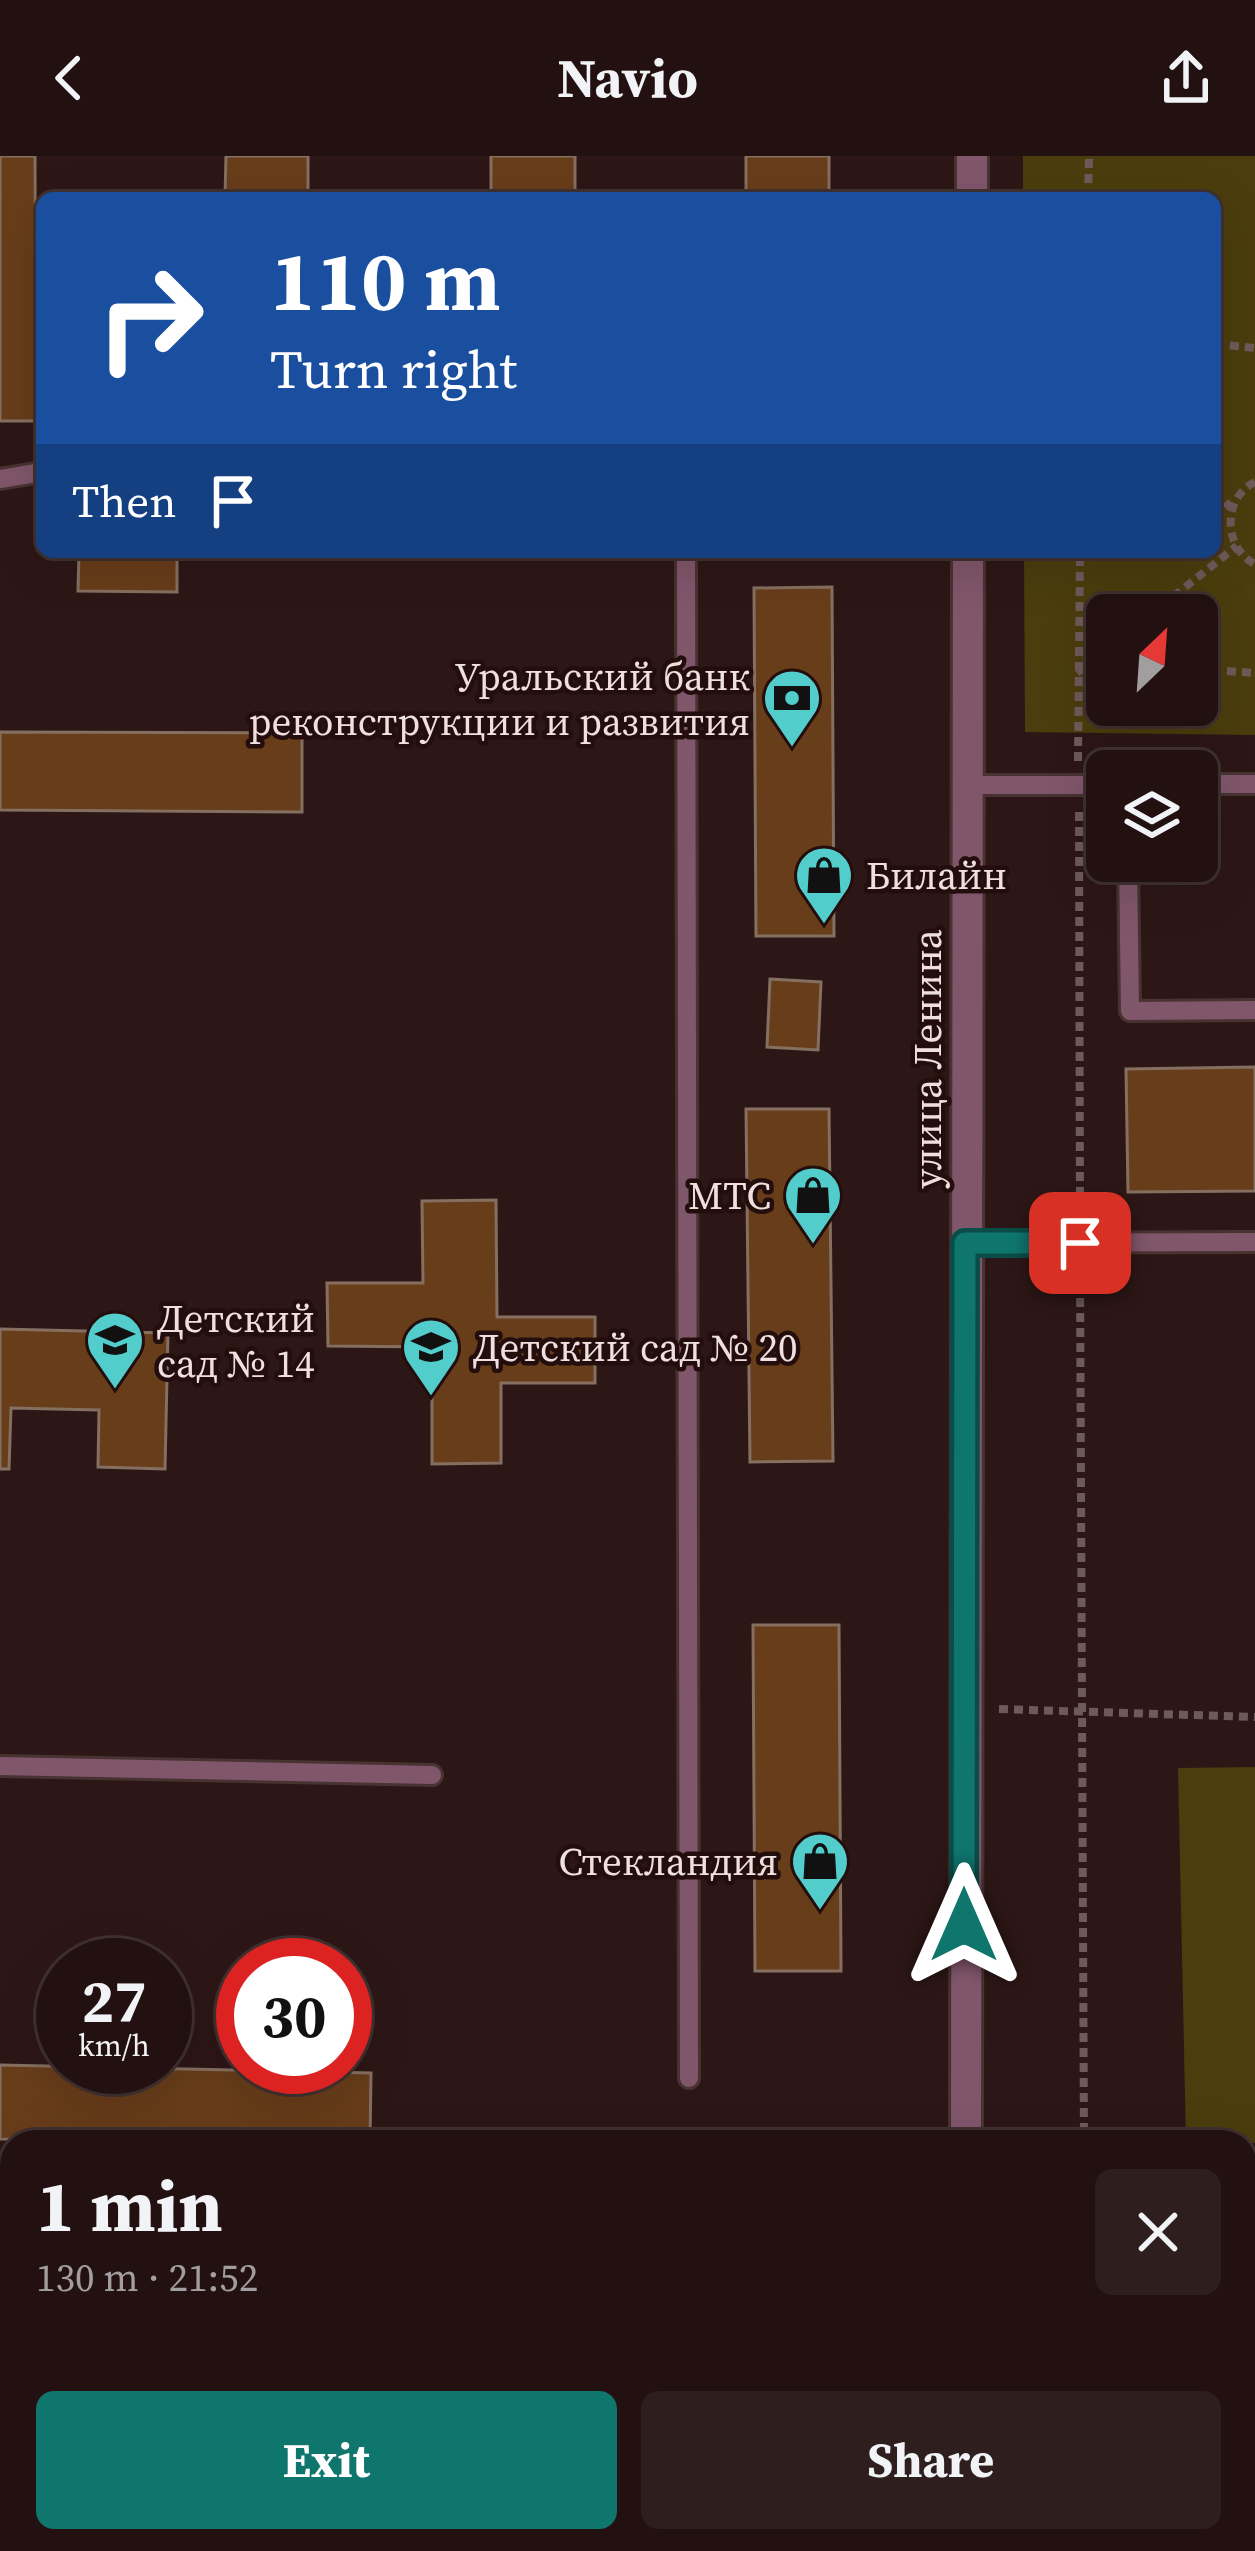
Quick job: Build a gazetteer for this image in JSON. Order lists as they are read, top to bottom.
{
  "streets": {
    "street": ["улица Ленина"]
  },
  "places": {
    "bank": ["Уральский банк реконструкции и развития"],
    "shop": ["Билайн", "МТС", "Стекландия"],
    "school or university": ["Детский сад № 14", "Детский сад № 20"]
  },
  "north": "top right",
  "page": {
    "header": "Navio",
    "turn": ["110 m", "Turn right"],
    "then": "Then",
    "speed": "27 km/h",
    "limit": "30",
    "heading": ["1 min", "130 m · 21:52"],
    "buttons": ["Exit", "Share"]
  }
}
